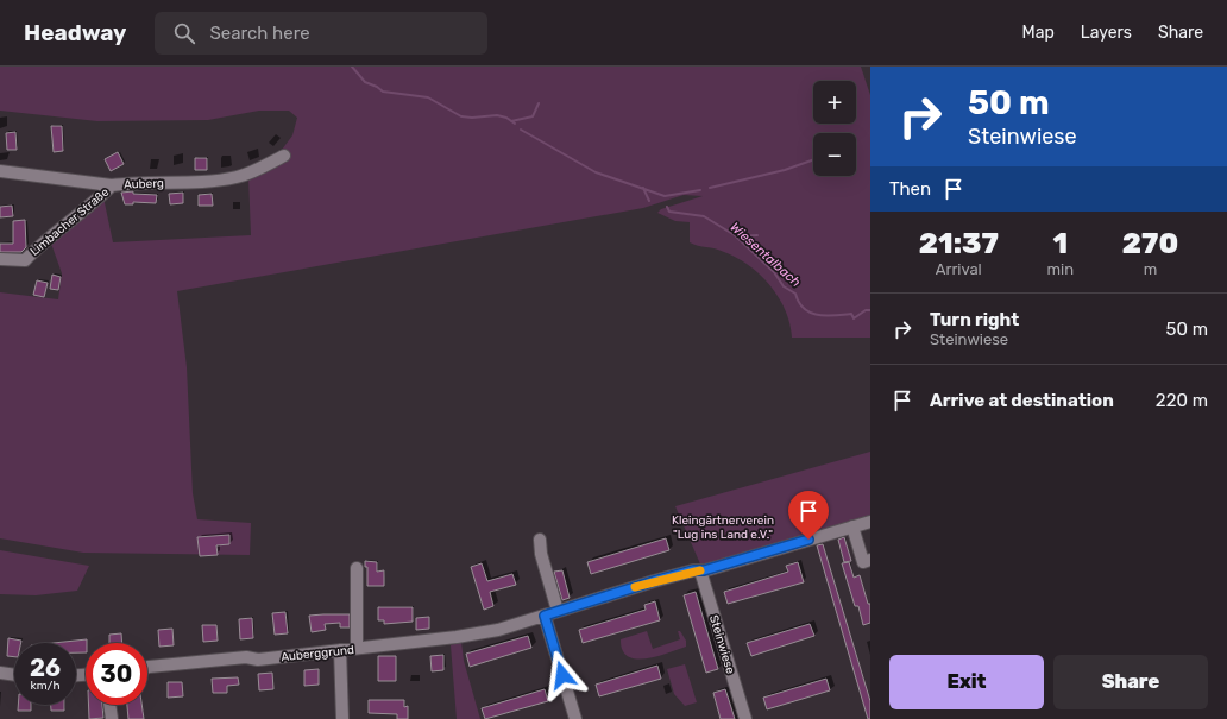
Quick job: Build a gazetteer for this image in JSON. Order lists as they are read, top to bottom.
{
  "streets": {
    "street": [
      "Auberg",
      "Limbacher Straße",
      "Steinwiese",
      "Auberggrund"
    ]
  },
  "crossings": [
    ["Auberg", "Limbacher Straße"]
  ],
  "water": ["Wiesentalbach"],
  "parks": ["Kleingärtnerverein \"Lug ins Land e.V.\""],
  "page": {
    "header": "Headway",
    "search": "Search here",
    "nav": ["Map", "Layers", "Share"],
    "turn": ["50 m", "Steinwiese"],
    "map_buttons": ["+", "−"],
    "then": "Then",
    "eta": [
      "21:37",
      "Arrival",
      "1",
      "min",
      "270",
      "m"
    ],
    "list": [
      {
        "name": "Turn right",
        "note": "Steinwiese",
        "value": "50 m"
      },
      {
        "name": "Arrive at destination",
        "value": "220 m"
      }
    ],
    "speed": "26 km/h",
    "limit": "30",
    "buttons": ["Exit", "Share"]
  }
}
